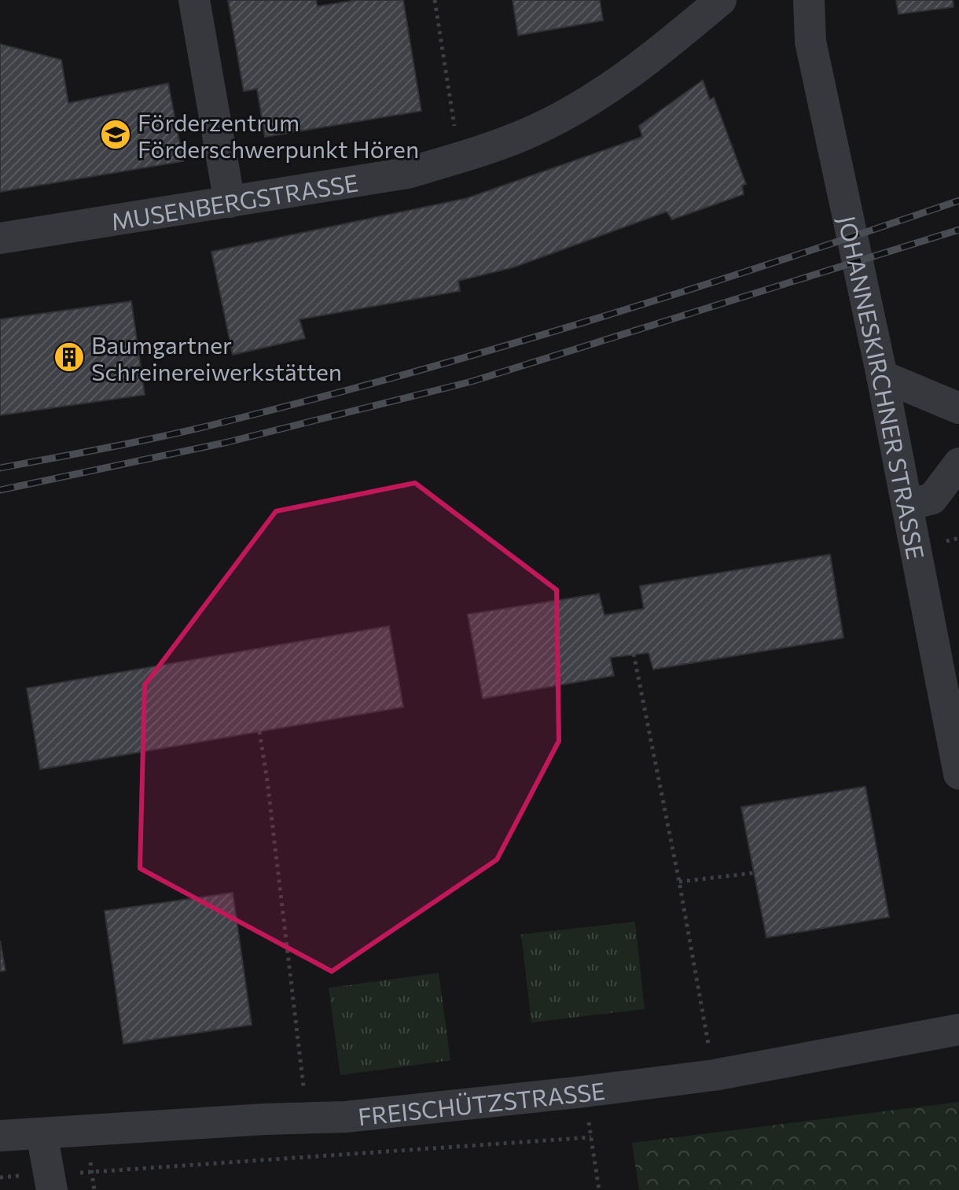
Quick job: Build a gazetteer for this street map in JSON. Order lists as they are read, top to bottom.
{
  "streets": {
    "street": ["MUSENBERGSTRASSE", "JOHANNESKIRCHNER STRASSE", "FREISCHÜTZSTRASSE"]
  },
  "places": {
    "school or university": ["Förderzentrum Förderschwerpunkt Hören"],
    "building": ["Baumgartner Schreinereiwerkstätten"]
  }
}
